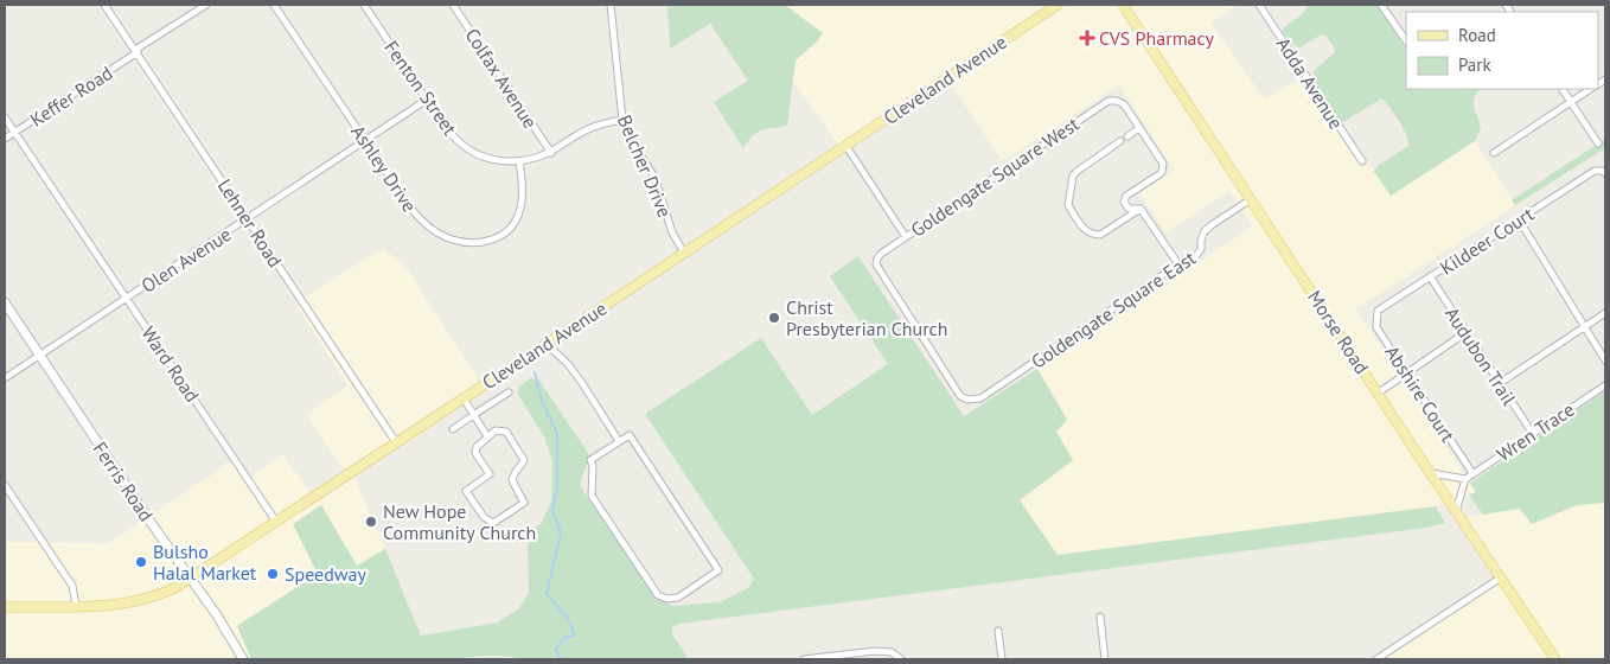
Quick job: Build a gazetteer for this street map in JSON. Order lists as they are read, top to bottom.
{
  "streets": {
    "main road": ["Cleveland Avenue", "Morse Road", "Ferris Road"],
    "street": [
      "Colfax Avenue",
      "Adda Avenue",
      "Fenton Street",
      "Keffer Road",
      "Belcher Drive",
      "Ashley Drive",
      "Goldengate Square West",
      "Lehner Road",
      "Kildeer Court",
      "Olen Avenue",
      "Goldengate Square East",
      "Audubon Trail",
      "Ward Road",
      "Abshire Court",
      "Wren Trace"
    ]
  },
  "crossings": [
    ["Colfax Avenue", "Fenton Street"],
    ["Cleveland Avenue", "Belcher Drive"],
    ["Cleveland Avenue", "Lehner Road"],
    ["Cleveland Avenue", "Ward Road"],
    ["Cleveland Avenue", "Ferris Road"],
    ["Fenton Street", "Belcher Drive"],
    ["Fenton Street", "Ashley Drive"],
    ["Fenton Street", "Olen Avenue"],
    ["Keffer Road", "Lehner Road"],
    ["Keffer Road", "Ward Road"],
    ["Ashley Drive", "Olen Avenue"],
    ["Goldengate Square West", "Goldengate Square East"],
    ["Lehner Road", "Olen Avenue"],
    ["Kildeer Court", "Audubon Trail"],
    ["Kildeer Court", "Abshire Court"],
    ["Olen Avenue", "Ward Road"],
    ["Olen Avenue", "Ferris Road"],
    ["Goldengate Square East", "Morse Road"],
    ["Audubon Trail", "Wren Trace"],
    ["Abshire Court", "Wren Trace"]
  ],
  "places": {
    "health": ["CVS Pharmacy"],
    "other": [
      "Christ Presbyterian Church",
      "New Hope Community Church",
      "Bulsho Halal Market",
      "Speedway"
    ]
  },
  "legend": ["Road", "Park"]
}
